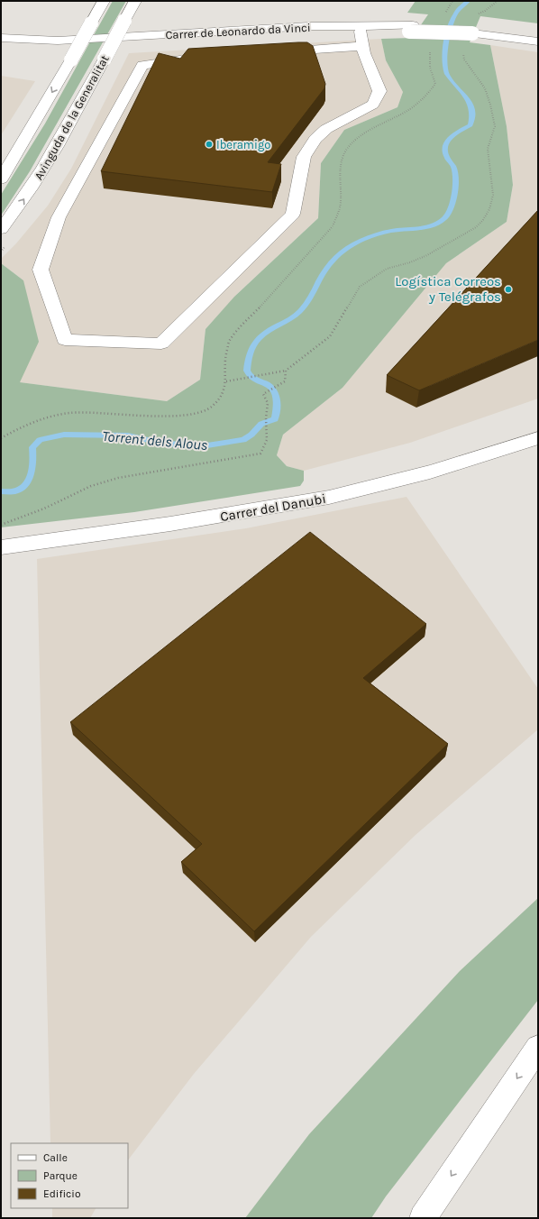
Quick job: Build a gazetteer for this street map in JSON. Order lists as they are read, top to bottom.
{
  "streets": {
    "main road": ["Carrer de Leonardo da Vinci", "Avinguda de la Generalitat", "Carrer del Danubi"]
  },
  "water": ["Torrent dels Alous"],
  "places": ["Iberamigo", "Logística Correos y Telégrafos"],
  "legend": ["Calle", "Parque", "Edificio"]
}
